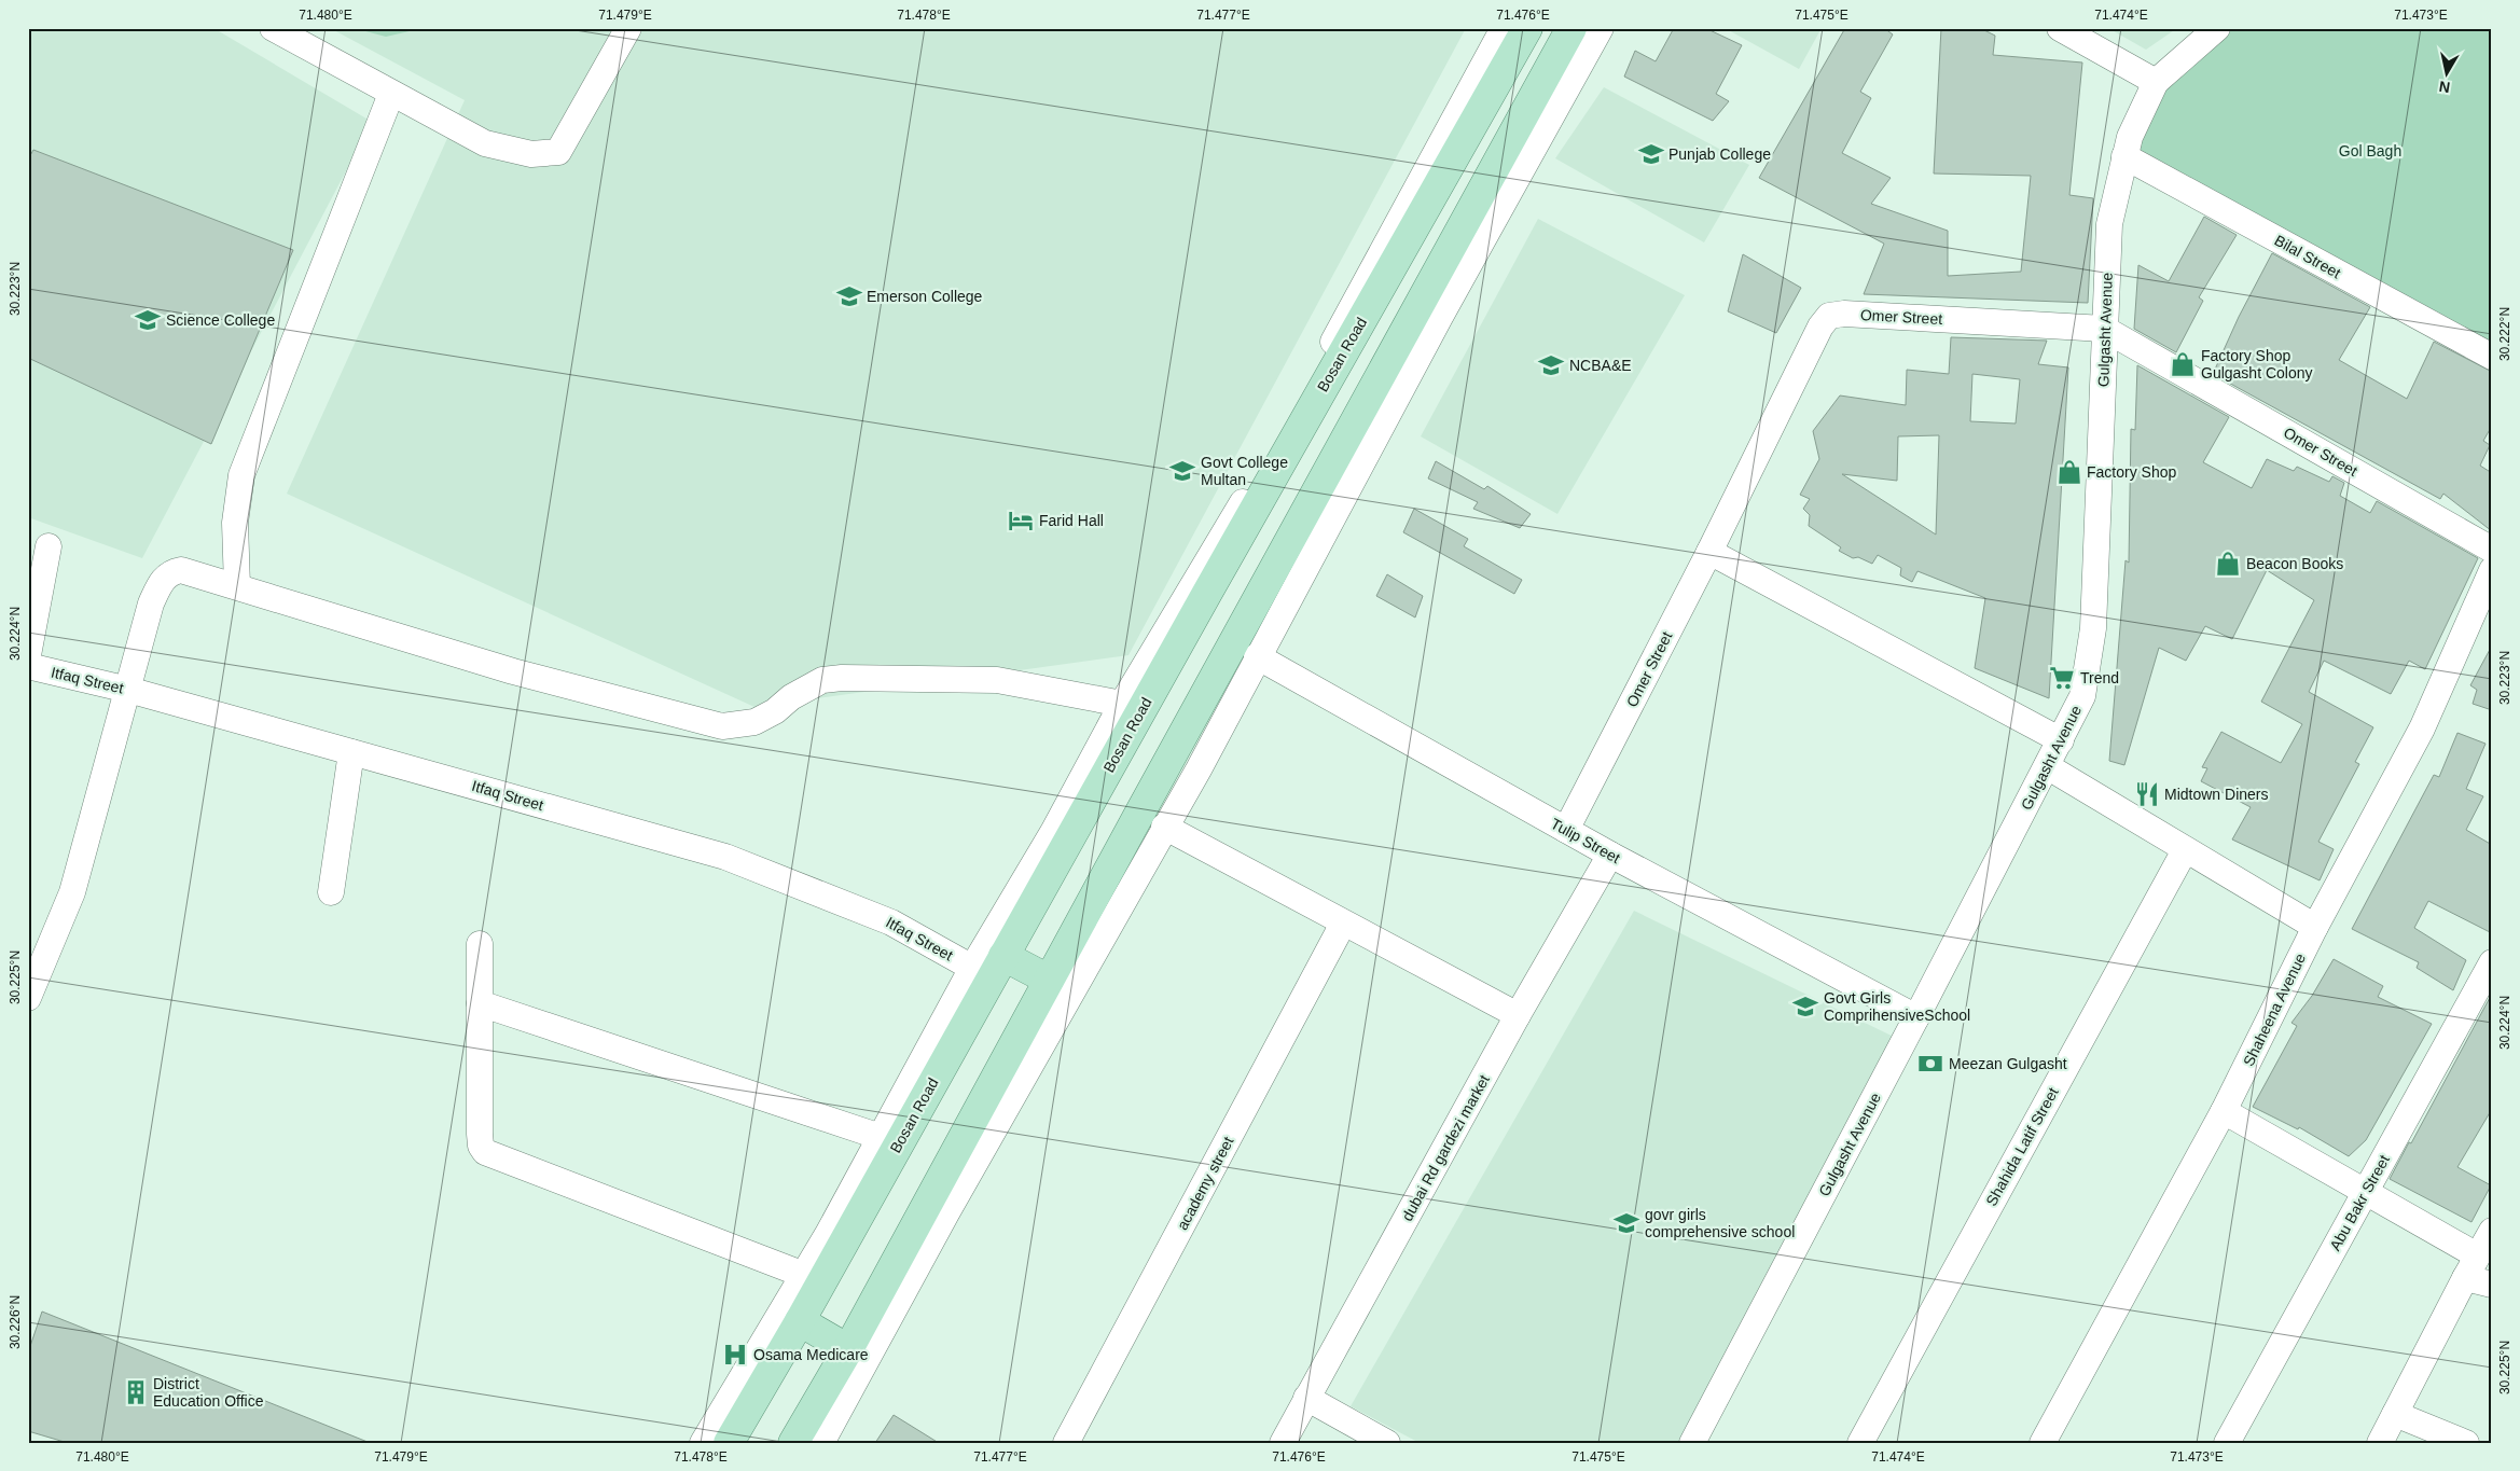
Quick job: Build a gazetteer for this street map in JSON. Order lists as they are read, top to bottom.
{
  "streets": {
    "main road": ["Bosan Road"],
    "street": [
      "Bilal Street",
      "Omer Street",
      "Gulgasht Avenue",
      "Itfaq Street",
      "Tulip Street",
      "Shaheena Avenue",
      "Shahida Latif Street",
      "dubai Rd gardezi market",
      "academy street",
      "Abu Bakr Street"
    ]
  },
  "crossings": [
    ["Bilal Street", "Gulgasht Avenue"],
    ["Omer Street", "Gulgasht Avenue"],
    ["Omer Street", "Tulip Street"],
    ["Gulgasht Avenue", "Tulip Street"],
    ["Tulip Street", "dubai Rd gardezi market"]
  ],
  "parks": ["Gol Bagh"],
  "places": {
    "school or university": [
      "Punjab College",
      "Emerson College",
      "Science College",
      "NCBA&E",
      "Govt College Multan",
      "Govt Girls ComprihensiveSchool",
      "govr girls comprehensive school"
    ],
    "shop": ["Factory Shop Gulgasht Colony", "Factory Shop", "Beacon Books"],
    "hotel": ["Farid Hall"],
    "supermarket": ["Trend"],
    "restaurant": ["Midtown Diners"],
    "bank": ["Meezan Gulgasht"],
    "hospital": ["Osama Medicare"],
    "building": ["District Education Office"]
  },
  "north": "bottom",
  "coordinates": [
    "71.480°E",
    "71.479°E",
    "71.478°E",
    "71.477°E",
    "71.476°E",
    "71.475°E",
    "71.474°E",
    "71.473°E",
    "30.223°N",
    "30.222°N",
    "30.224°N",
    "30.225°N",
    "30.226°N"
  ]
}
